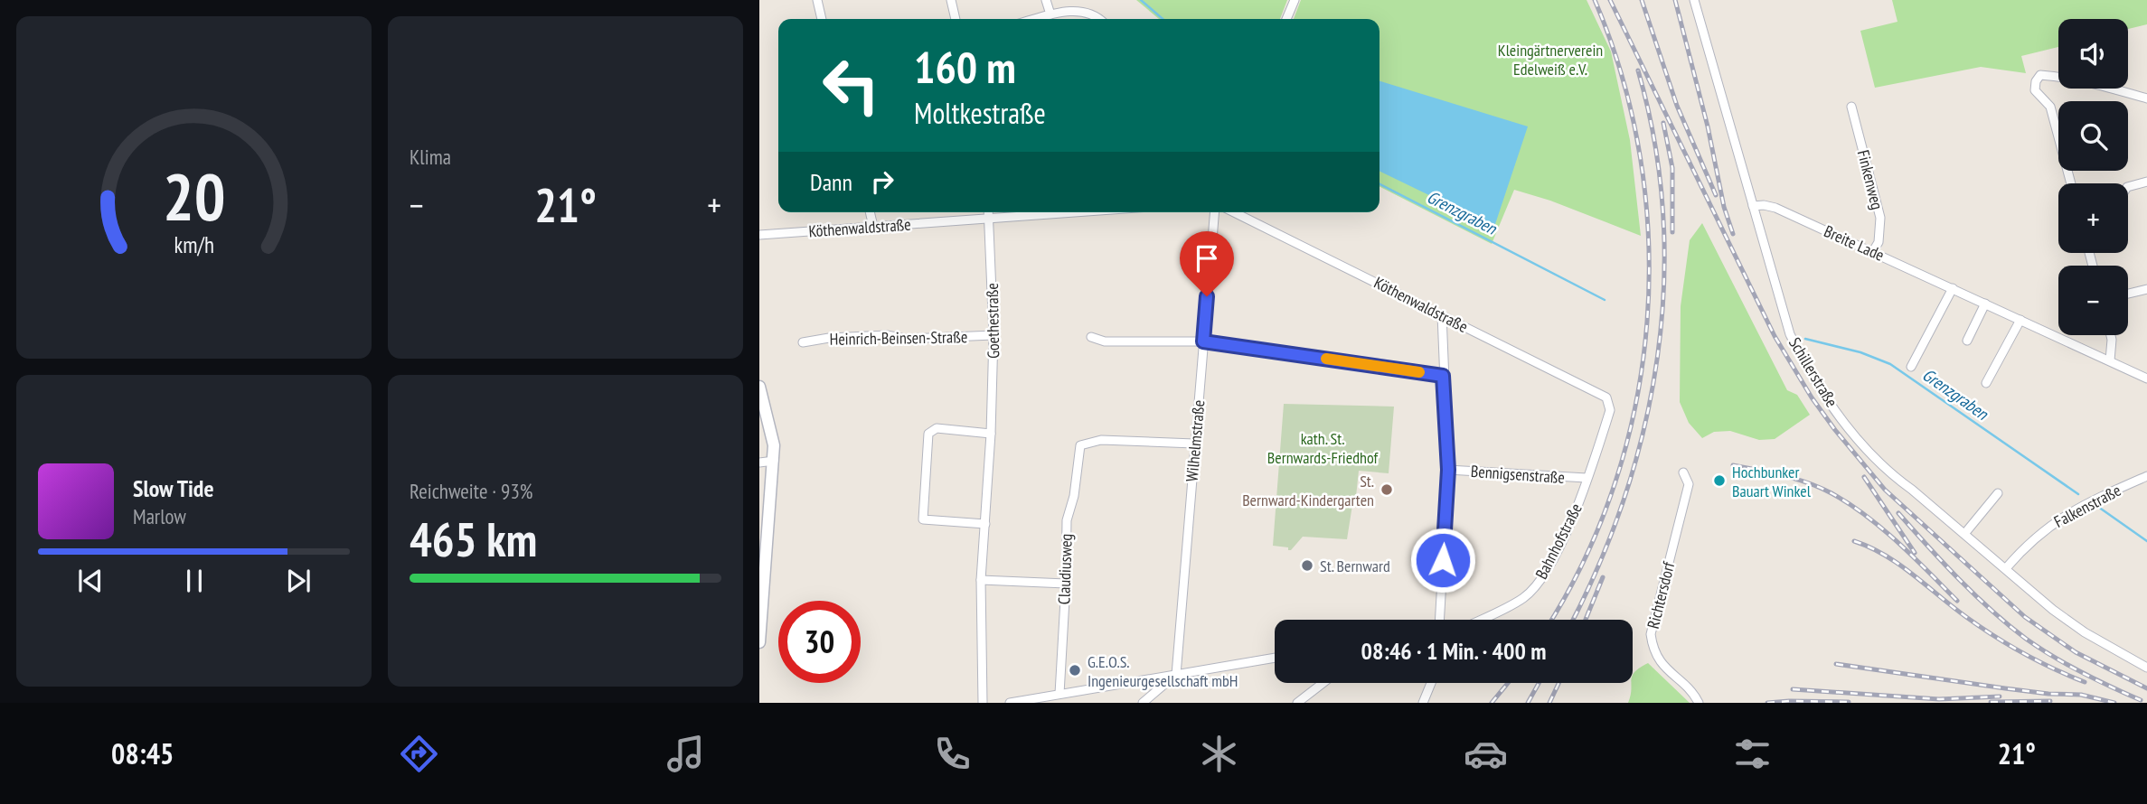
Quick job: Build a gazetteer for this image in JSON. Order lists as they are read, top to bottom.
{
  "streets": {
    "street": [
      "Finkenweg",
      "Köthenwaldstraße",
      "Breite Lade",
      "Goethestraße",
      "Heinrich-Beinsen-Straße",
      "Schillerstraße",
      "Wilhelmstraße",
      "Bennigsenstraße",
      "Falkenstraße",
      "Bahnhofstraße",
      "Claudiusweg",
      "Richtersdorf"
    ]
  },
  "crossings": [
    ["Finkenweg", "Breite Lade"],
    ["Köthenwaldstraße", "Goethestraße"],
    ["Köthenwaldstraße", "Bahnhofstraße"],
    ["Breite Lade", "Schillerstraße"],
    ["Goethestraße", "Heinrich-Beinsen-Straße"],
    ["Schillerstraße", "Falkenstraße"],
    ["Wilhelmstraße", "Claudiusweg"],
    ["Bennigsenstraße", "Bahnhofstraße"]
  ],
  "water": ["Grenzgraben"],
  "parks": ["Kleingärtnerverein Edelweiß e.V.", "kath. St. Bernwards-Friedhof"],
  "places": [
    "Hochbunker Bauart Winkel",
    "St. Bernward-Kindergarten",
    "St. Bernward",
    "G.E.O.S. Ingenieurgesellschaft mbH"
  ],
  "page": {
    "tile": [
      "Klima",
      ["Reichweite · 93%", "465 km"]
    ],
    "map_buttons": ["+", "−"],
    "turn": ["160 m", "Moltkestraße"],
    "then": "Dann",
    "heat": ["−", "21°", "+"],
    "song": ["Slow Tide", "Marlow"],
    "limit": "30",
    "trip": "08:46 · 1 Min. · 400 m",
    "tabs": ["08:45", "21°"],
    "gauge": ["20", "km/h"]
  }
}
